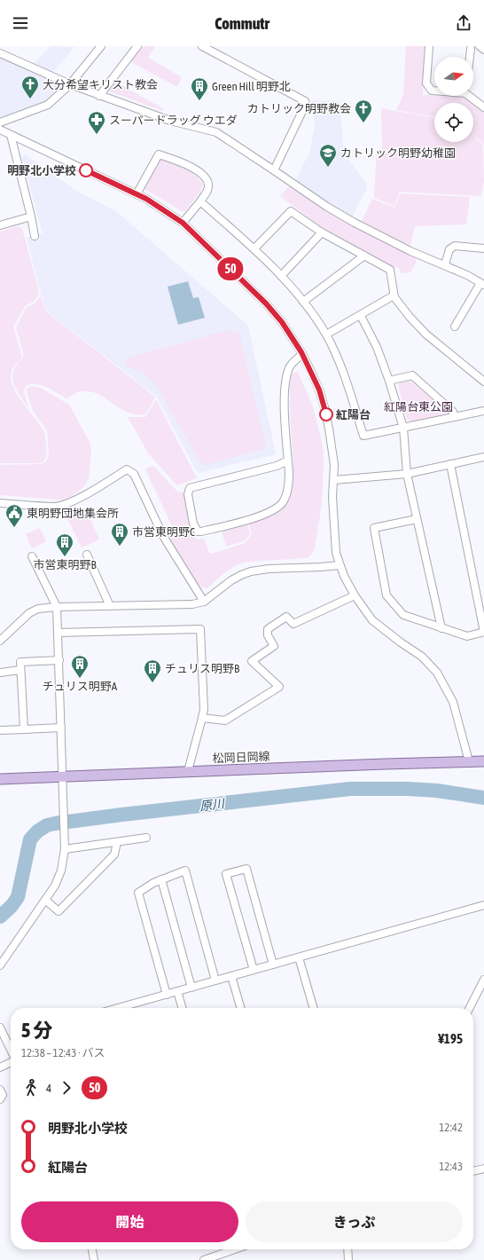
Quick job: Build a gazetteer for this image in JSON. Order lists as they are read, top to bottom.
{
  "streets": {
    "main road": ["松岡日岡線"]
  },
  "water": ["原川"],
  "parks": ["紅陽台東公園"],
  "places": {
    "church": ["大分希望キリスト教会", "カトリック明野教会"],
    "building": [
      "Green Hill 明野北",
      "市営東明野C",
      "市営東明野B",
      "チュリス明野A",
      "チュリス明野B"
    ],
    "pharmacy": ["スーパードラッグ ウエダ"],
    "school or university": ["カトリック明野幼稚園"],
    "other": ["明野北小学校", "紅陽台"],
    "public building": ["東明野団地集会所"]
  },
  "lines": ["bus line 50"],
  "north": "right",
  "page": {
    "header": "Commutr",
    "on_map": "50",
    "heading": ["5 分", "12:38 – 12:43 · バス", "¥195"],
    "legs": ["4", "50"],
    "list": [
      {
        "name": "明野北小学校",
        "value": "12:42"
      },
      {
        "name": "紅陽台",
        "value": "12:43"
      }
    ],
    "buttons": ["開始", "きっぷ"]
  }
}
